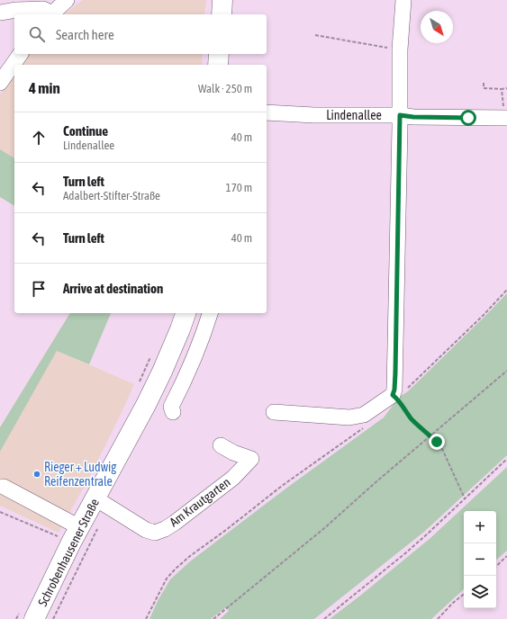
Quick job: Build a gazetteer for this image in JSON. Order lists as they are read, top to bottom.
{
  "streets": {
    "main road": ["Schrobenhausener Straße"],
    "street": ["Lindenallee", "Am Krautgarten"]
  },
  "crossings": [
    ["Am Krautgarten", "Schrobenhausener Straße"]
  ],
  "places": ["Rieger + Ludwig Reifenzentrale"],
  "north": "bottom right",
  "page": {
    "search": "Search here",
    "heading": ["4 min", "Walk · 250 m"],
    "list": [
      ["Continue", "Lindenallee", "40 m"],
      ["Turn left", "Adalbert-Stifter-Straße", "170 m"],
      ["Turn left", "40 m"],
      "Arrive at destination"
    ],
    "map_buttons": ["+", "−"]
  }
}
